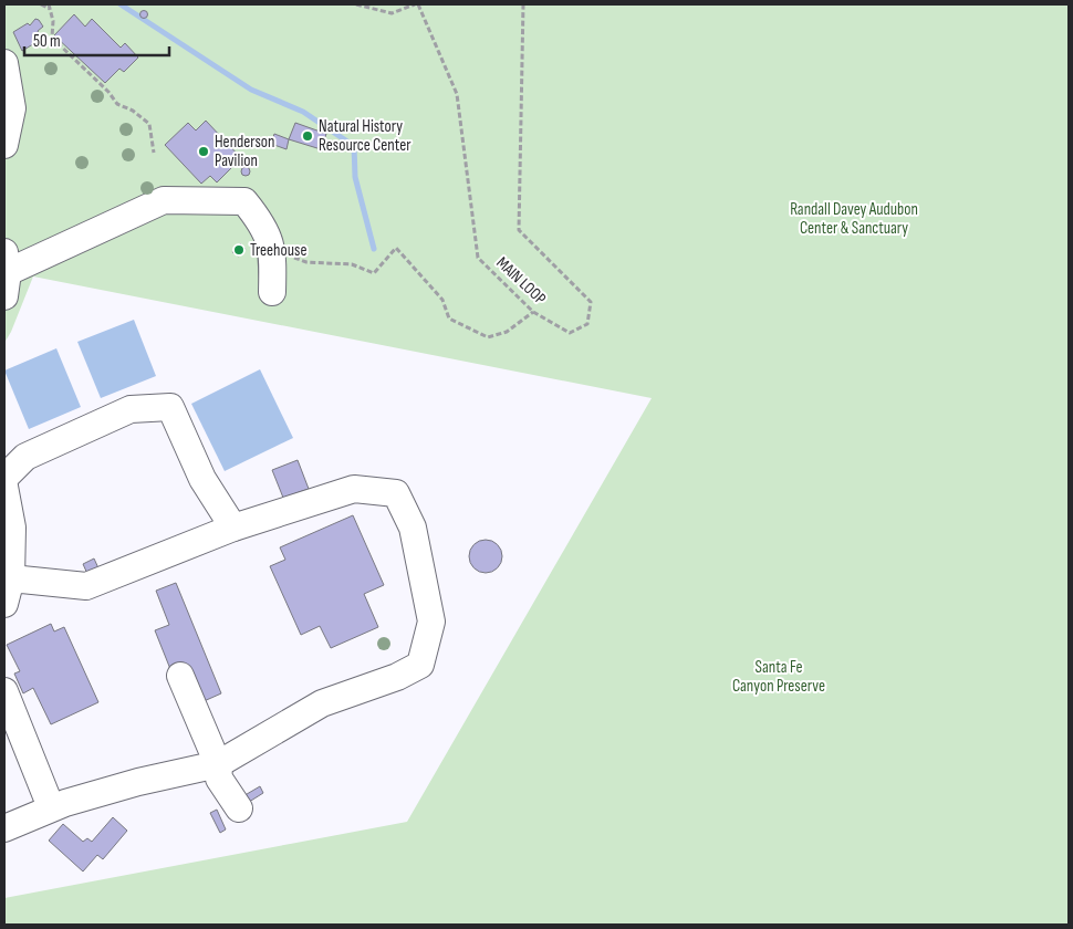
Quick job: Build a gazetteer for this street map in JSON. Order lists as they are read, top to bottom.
{
  "streets": {
    "path": ["MAIN LOOP"]
  },
  "parks": ["Randall Davey Audubon Center & Sanctuary", "Santa Fe Canyon Preserve"],
  "places": ["Natural History Resource Center", "Henderson Pavilion", "Treehouse"],
  "scale_bar": "50 m"
}
